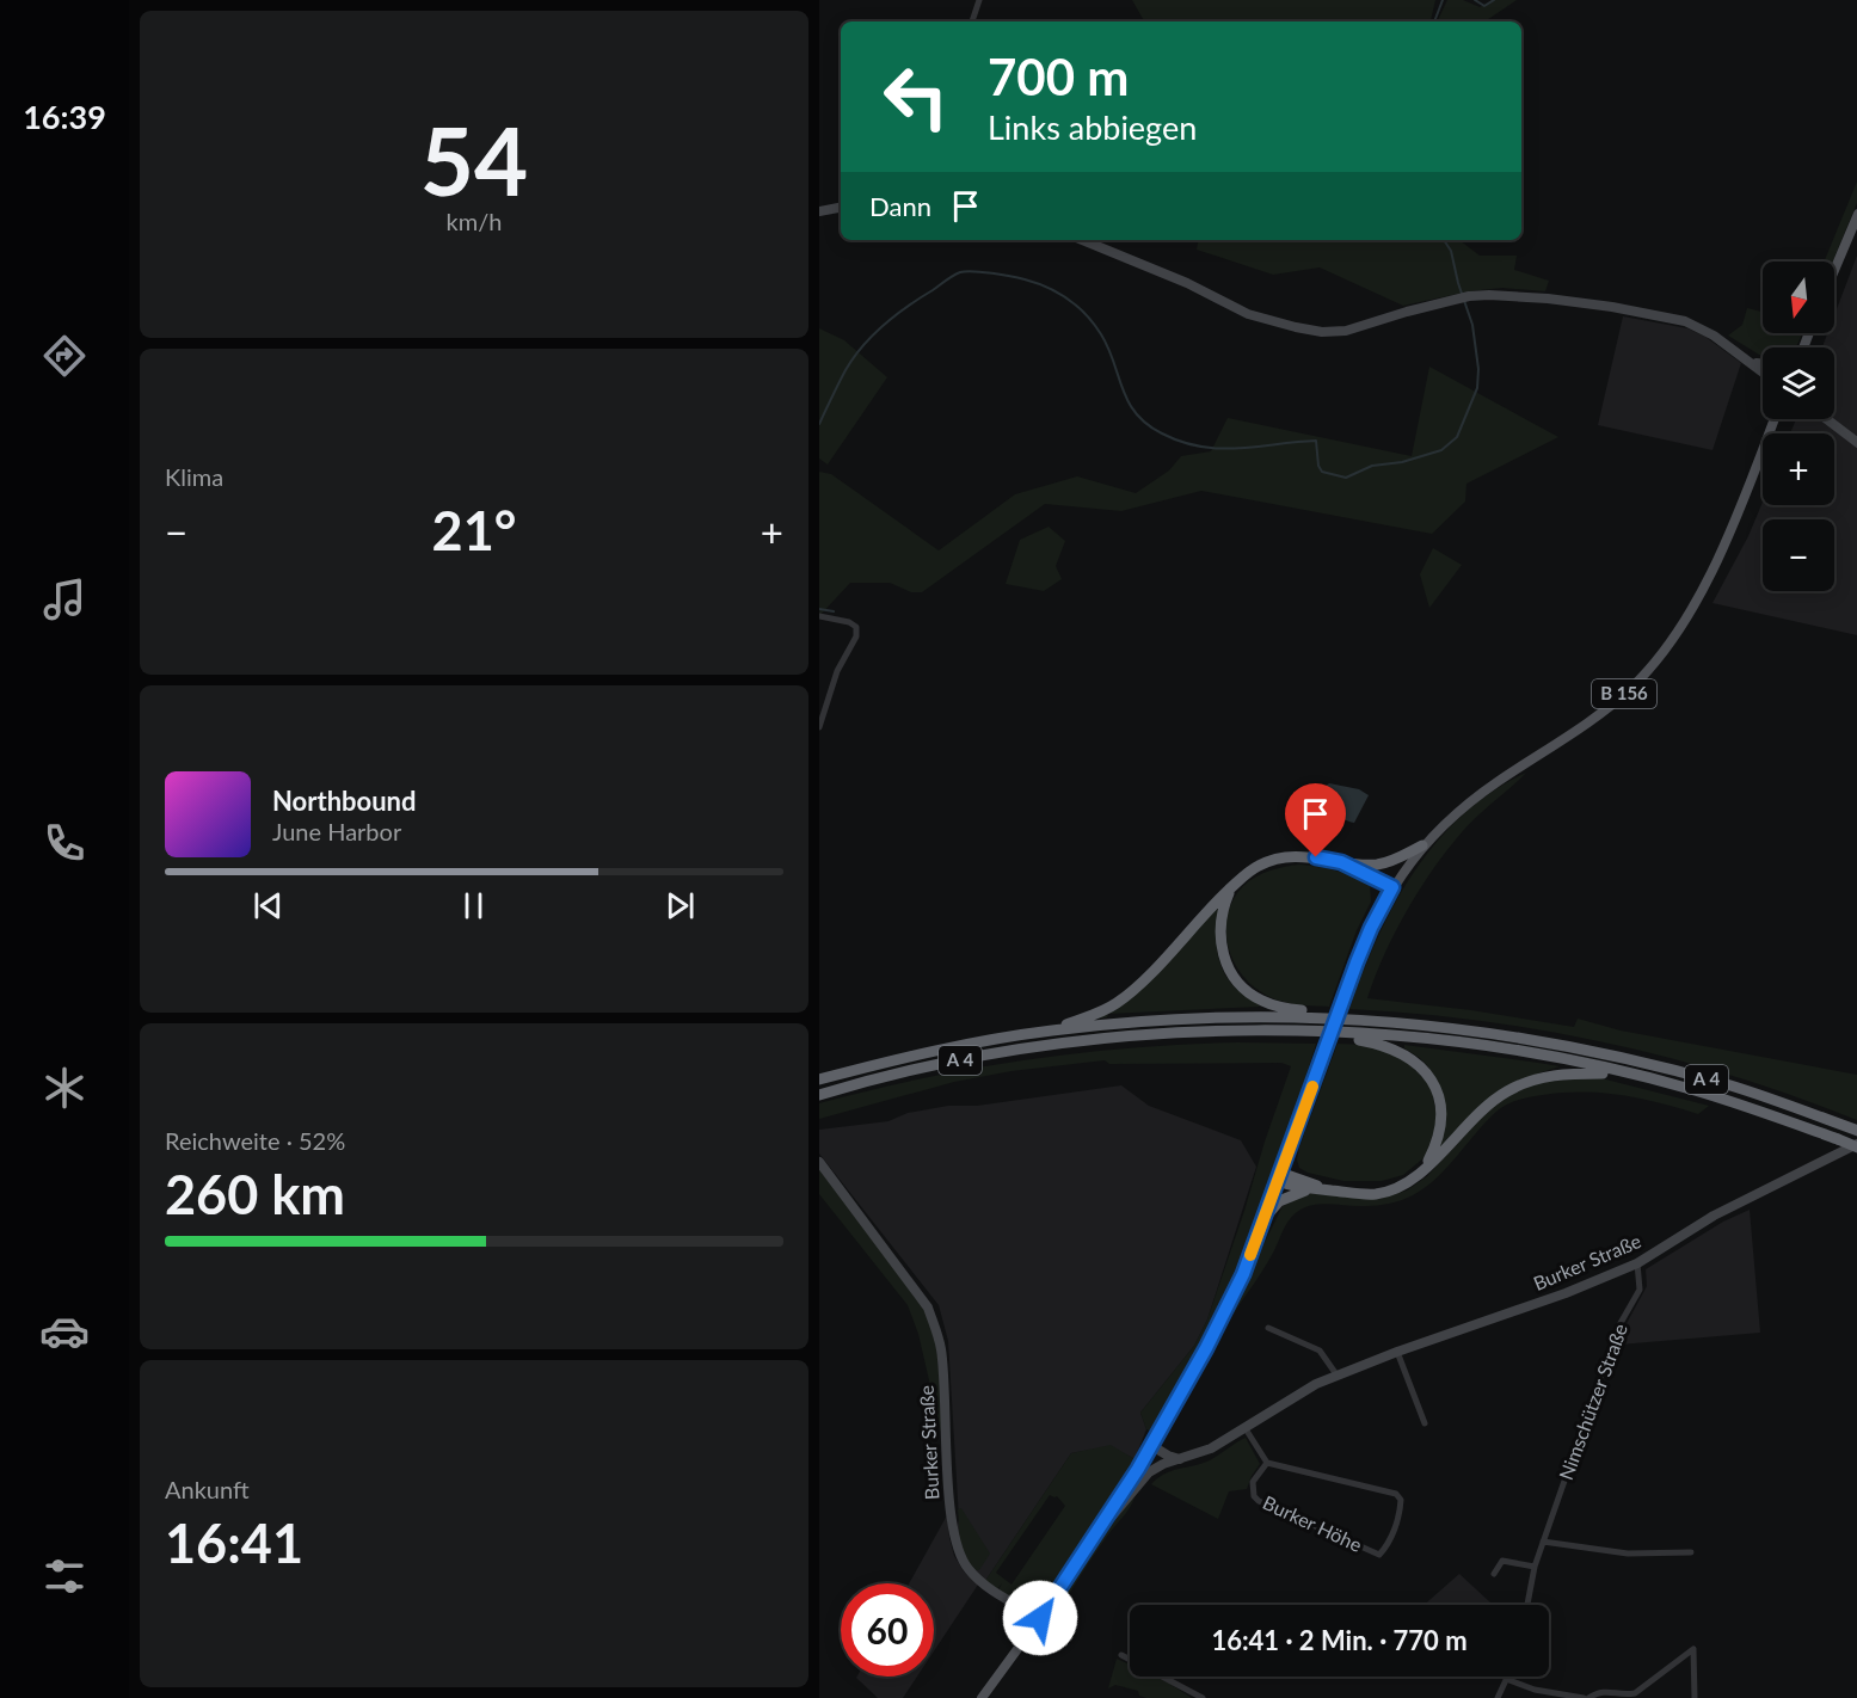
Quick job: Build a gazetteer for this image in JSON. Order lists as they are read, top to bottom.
{
  "streets": {
    "highway": ["A 4"],
    "main road": ["B 156"],
    "street": ["Burker Straße", "Nimschützer Straße", "Burker Höhe"]
  },
  "crossings": [
    ["B 156", "Burker Straße"],
    ["A 4", "Burker Straße"],
    ["Burker Straße", "Nimschützer Straße"],
    ["Burker Straße", "Burker Höhe"]
  ],
  "north": "bottom",
  "page": {
    "tabs": "16:39",
    "tile": [
      ["54", "km/h"],
      "Klima",
      ["Reichweite · 52%", "260 km"],
      ["Ankunft", "16:41"]
    ],
    "turn": ["700 m", "Links abbiegen"],
    "then": "Dann",
    "map_buttons": ["+", "−"],
    "heat": ["−", "21°", "+"],
    "song": ["Northbound", "June Harbor"],
    "limit": "60",
    "trip": "16:41 · 2 Min. · 770 m"
  }
}
